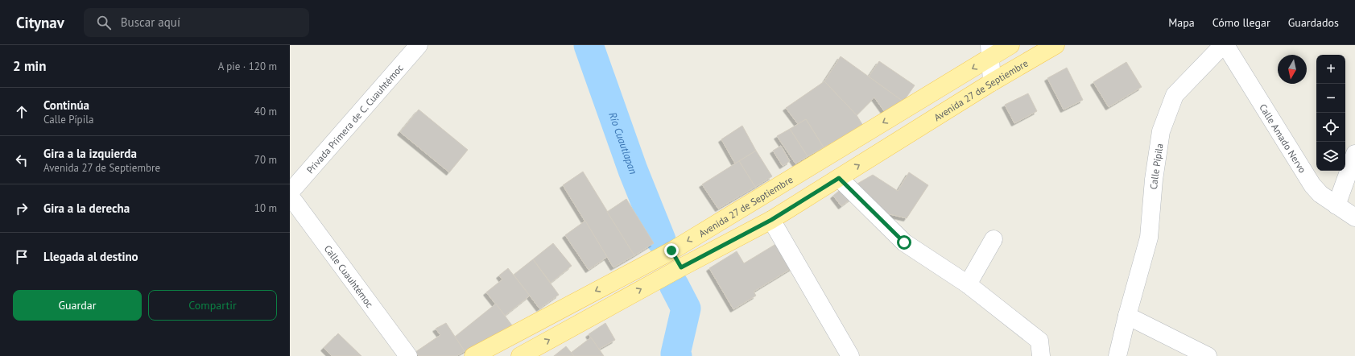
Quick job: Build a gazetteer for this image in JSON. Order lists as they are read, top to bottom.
{
  "streets": {
    "main road": ["Avenida 27 de Septiembre"],
    "street": [
      "Privada Primera de C. Cuauhtémoc",
      "Calle Amado Nervo",
      "Calle Pípila",
      "Calle Cuauhtémoc"
    ]
  },
  "crossings": [
    ["Calle Amado Nervo", "Calle Pípila"]
  ],
  "water": ["Río Cuautlapan"],
  "north": "bottom",
  "page": {
    "header": "Citynav",
    "search": "Buscar aquí",
    "nav": ["Mapa", "Cómo llegar", "Guardados"],
    "heading": ["2 min", "A pie · 120 m"],
    "map_buttons": ["+", "−"],
    "list": [
      ["Continúa", "Calle Pípila", "40 m"],
      ["Gira a la izquierda", "Avenida 27 de Septiembre", "70 m"],
      ["Gira a la derecha", "10 m"],
      "Llegada al destino"
    ],
    "buttons": ["Guardar", "Compartir"]
  }
}
